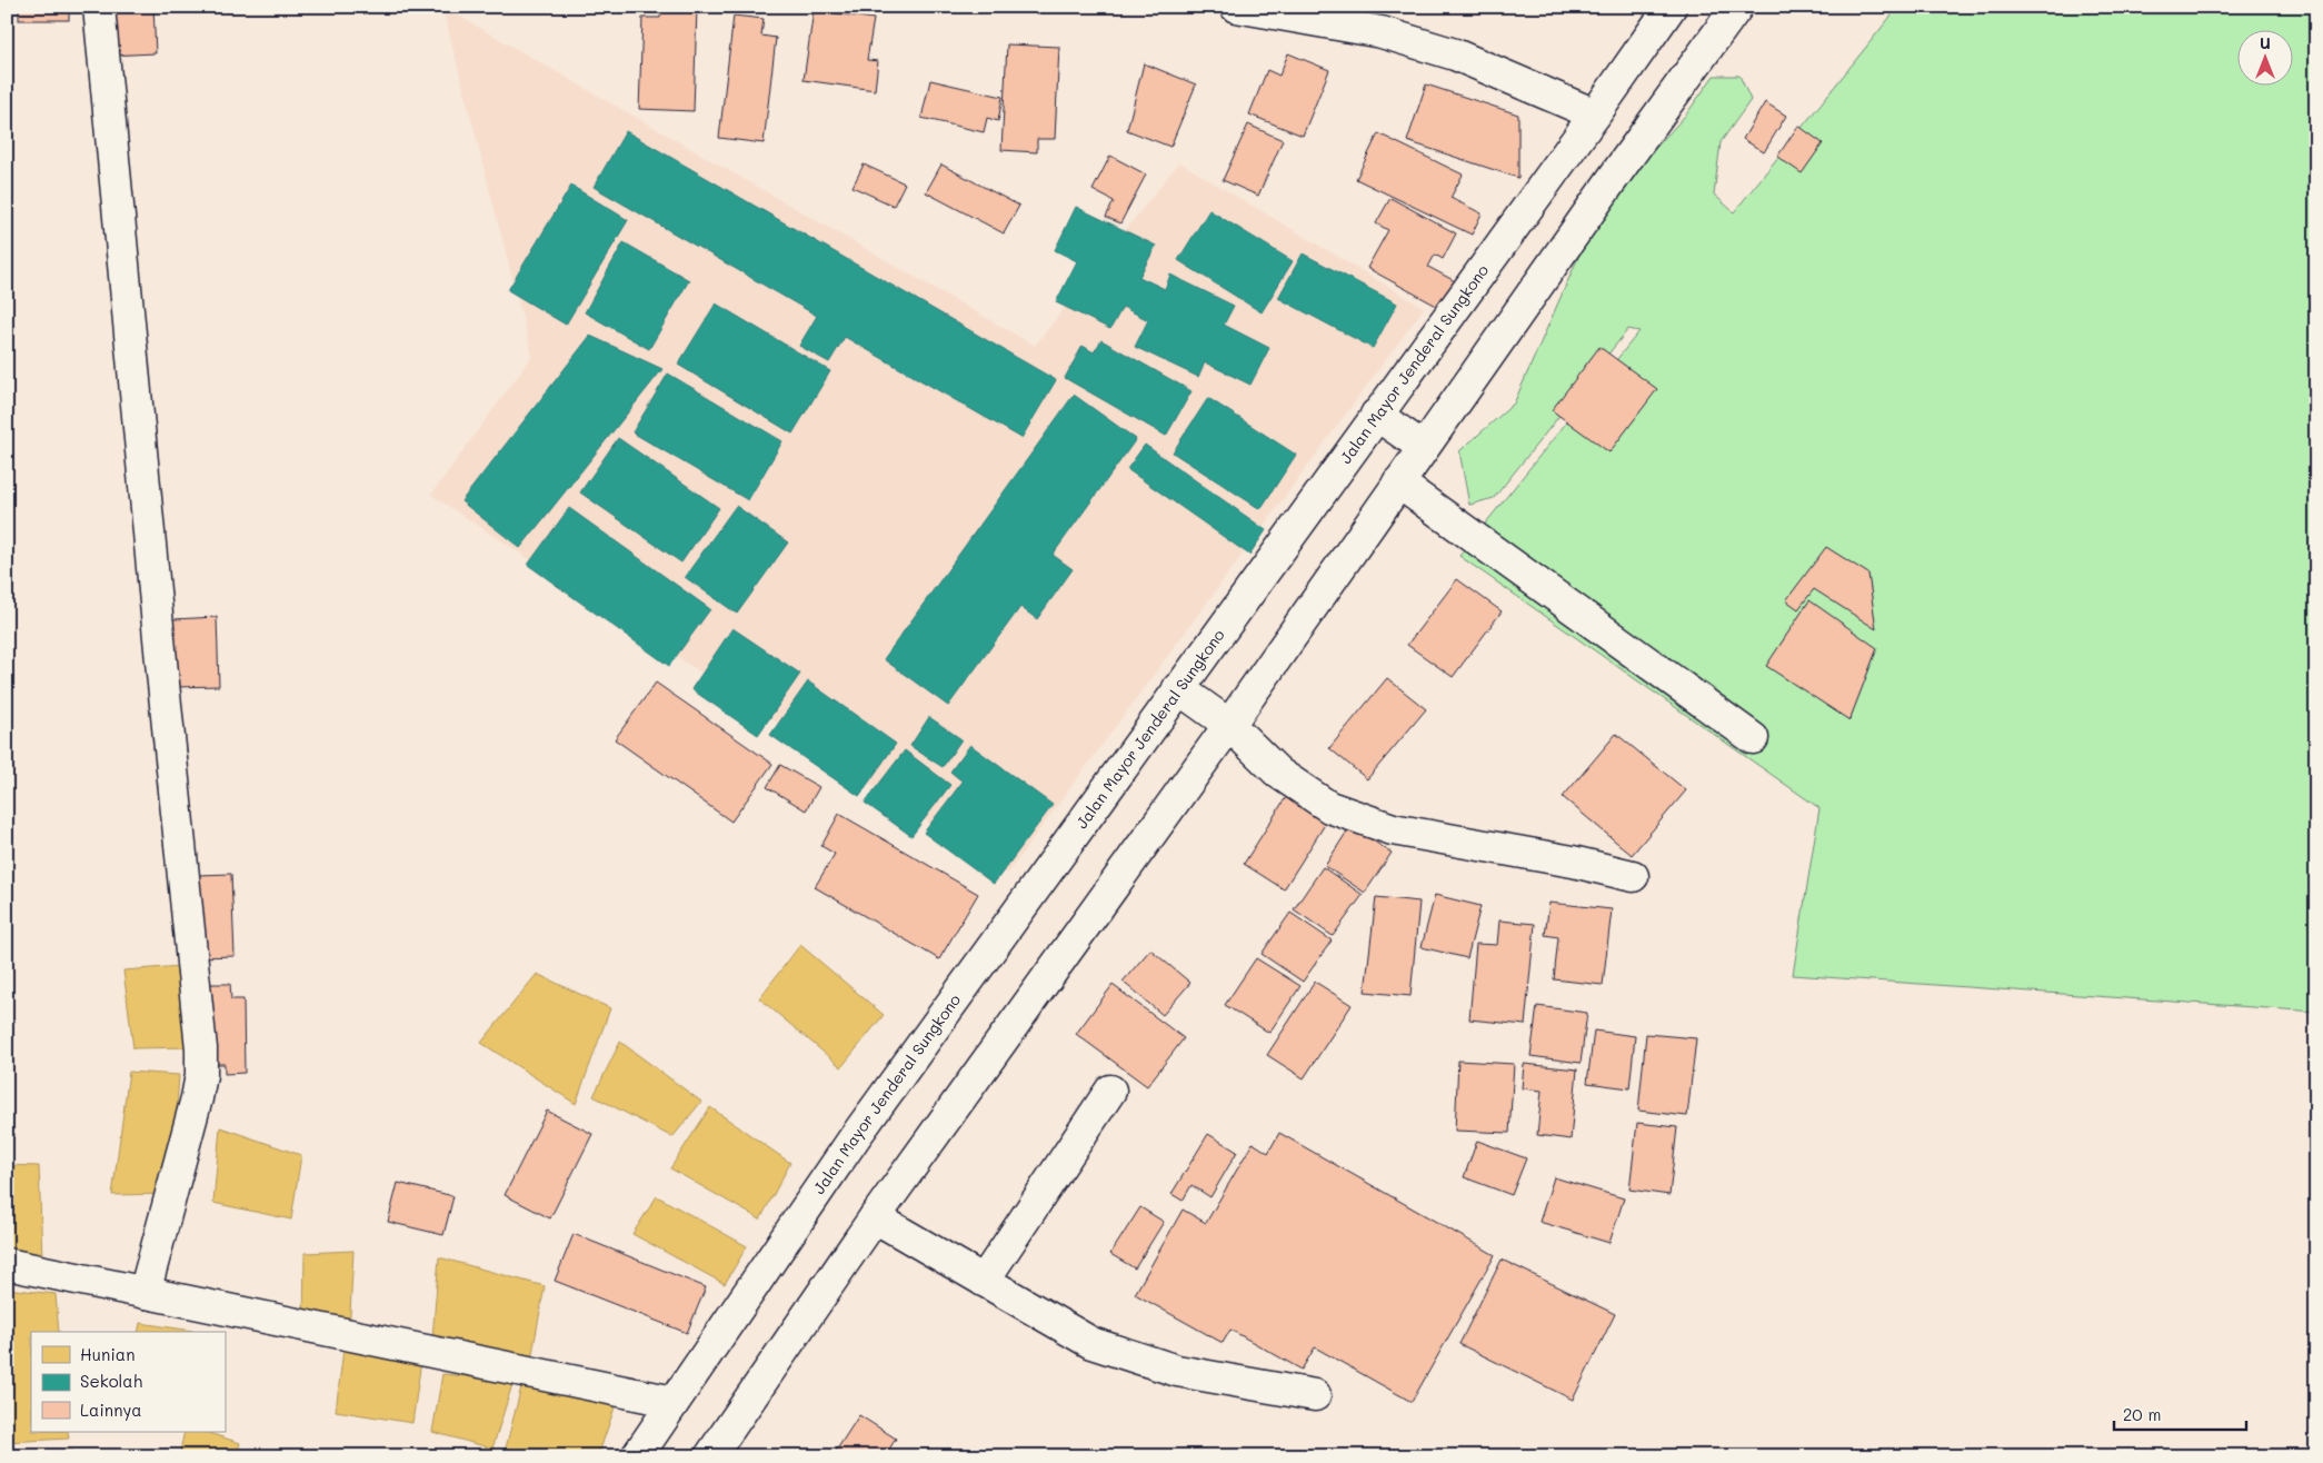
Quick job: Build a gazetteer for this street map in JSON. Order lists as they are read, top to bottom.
{
  "streets": {
    "main road": ["Jalan Mayor Jenderal Sungkono"]
  },
  "legend": ["Hunian", "Sekolah", "Lainnya"],
  "scale_bar": "20 m",
  "north": "top"
}
